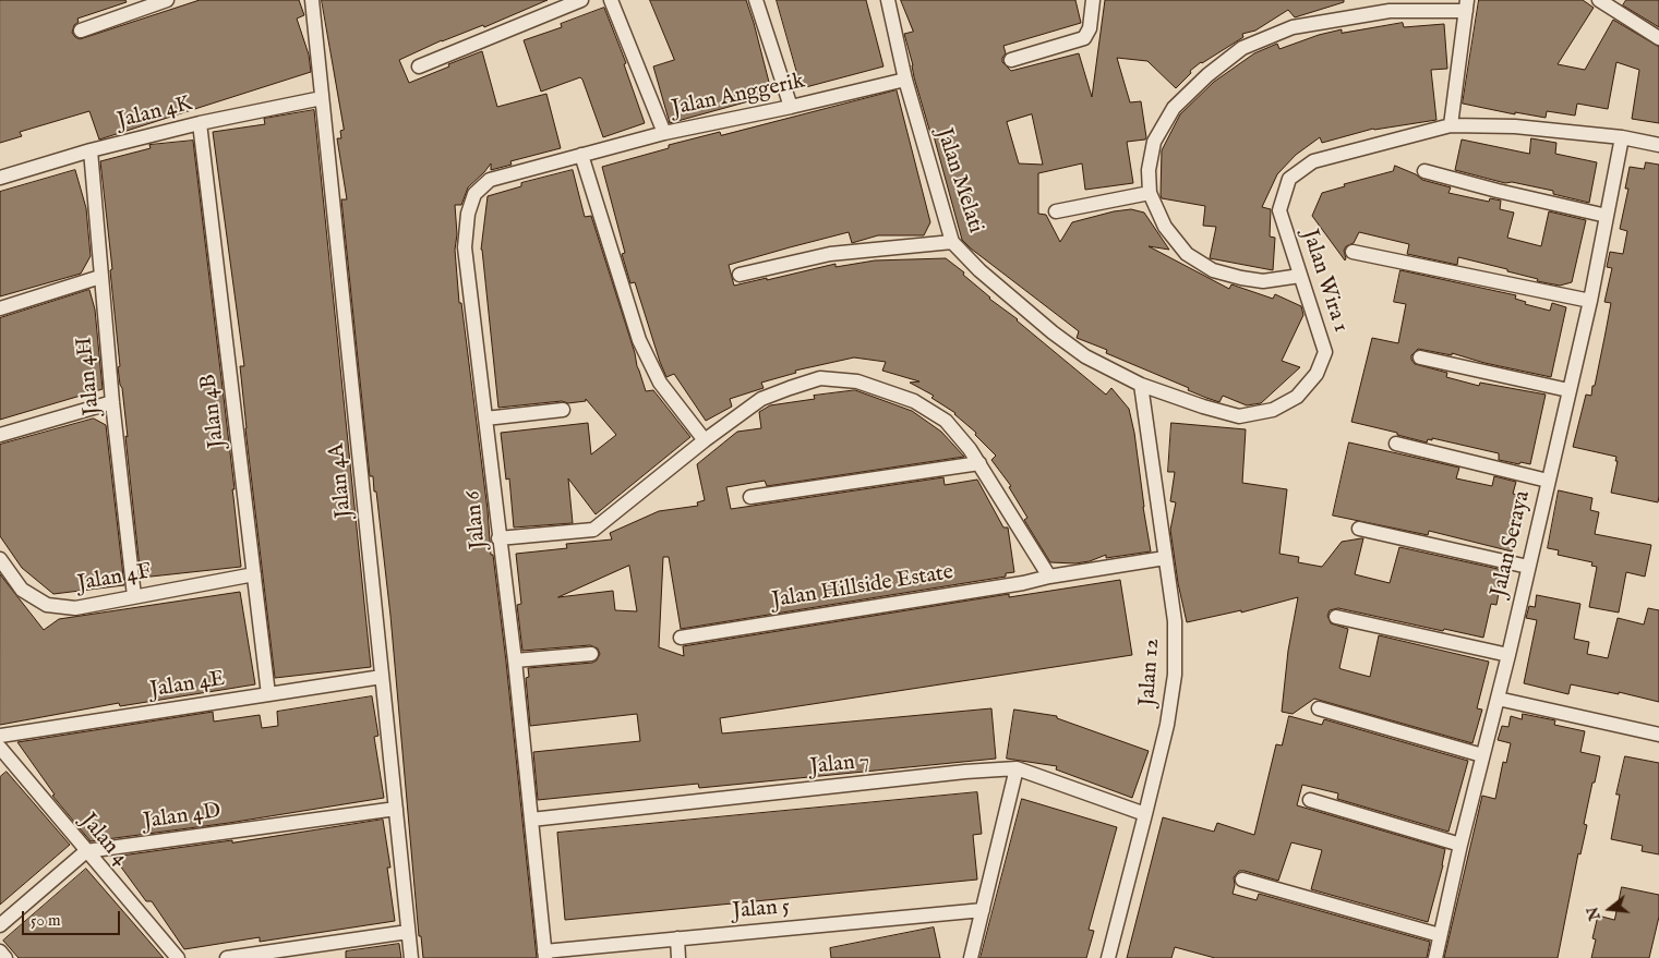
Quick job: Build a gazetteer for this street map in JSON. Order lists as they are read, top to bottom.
{
  "streets": {
    "street": [
      "Jalan Anggerik",
      "Jalan 4K",
      "Jalan Melati",
      "Jalan Wira 1",
      "Jalan 4H",
      "Jalan 4B",
      "Jalan 4A",
      "Jalan 6",
      "Jalan Seraya",
      "Jalan 4F",
      "Jalan Hillside Estate",
      "Jalan 12",
      "Jalan 4E",
      "Jalan 7",
      "Jalan 4D",
      "Jalan 4",
      "Jalan 5"
    ]
  },
  "crossings": [
    ["Jalan Anggerik", "Jalan Melati"],
    ["Jalan Anggerik", "Jalan 6"],
    ["Jalan 4K", "Jalan 4H"],
    ["Jalan 4K", "Jalan 4B"],
    ["Jalan 4K", "Jalan 4A"],
    ["Jalan Melati", "Jalan Wira 1"],
    ["Jalan Melati", "Jalan 12"],
    ["Jalan Wira 1", "Jalan Seraya"],
    ["Jalan Wira 1", "Jalan 12"],
    ["Jalan 4H", "Jalan 4F"],
    ["Jalan 4B", "Jalan 4F"],
    ["Jalan 4B", "Jalan 4E"],
    ["Jalan 4A", "Jalan 4E"],
    ["Jalan 4A", "Jalan 4D"],
    ["Jalan 6", "Jalan 7"],
    ["Jalan 6", "Jalan 5"],
    ["Jalan Hillside Estate", "Jalan 12"],
    ["Jalan 12", "Jalan 7"],
    ["Jalan 4D", "Jalan 4"]
  ],
  "scale_bar": "50 m",
  "north": "left"
}
